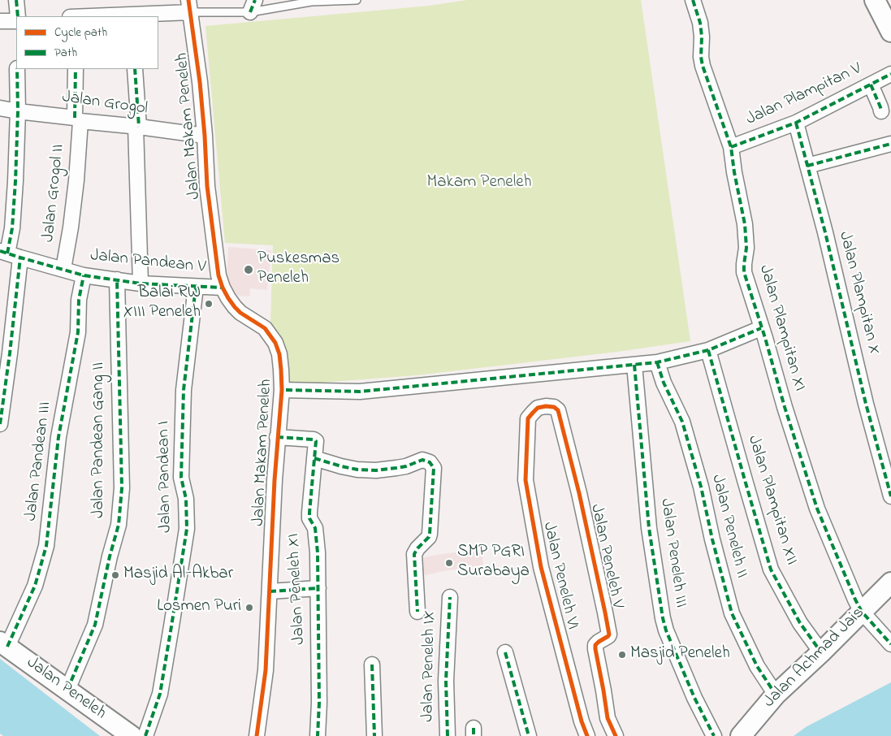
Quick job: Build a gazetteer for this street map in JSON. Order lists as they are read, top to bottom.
{
  "streets": {
    "street": [
      "Jalan Plampitan V",
      "Jalan Grogol",
      "Jalan Makam Peneleh",
      "Jalan Grogol II",
      "Jalan Pandean V",
      "Jalan Plampitan X",
      "Jalan Plampitan XI",
      "Jalan Pandean Gang II",
      "Jalan Pandean III",
      "Jalan Pandean I",
      "Jalan Plampitan XII",
      "Jalan Peneleh II",
      "Jalan Peneleh III",
      "Jalan Peneleh V",
      "Jalan Peneleh VI",
      "Jalan Peneleh XI",
      "Jalan Achmad Jais",
      "Jalan Peneleh IX",
      "Jalan Peneleh"
    ]
  },
  "crossings": [
    ["Jalan Plampitan V", "Jalan Plampitan X"],
    ["Jalan Plampitan V", "Jalan Plampitan XI"],
    ["Jalan Grogol", "Jalan Makam Peneleh"],
    ["Jalan Grogol", "Jalan Grogol II"],
    ["Jalan Makam Peneleh", "Jalan Pandean V"],
    ["Jalan Makam Peneleh", "Jalan Peneleh XI"],
    ["Jalan Grogol II", "Jalan Pandean V"],
    ["Jalan Pandean V", "Jalan Pandean Gang II"],
    ["Jalan Pandean V", "Jalan Pandean III"],
    ["Jalan Pandean V", "Jalan Pandean I"],
    ["Jalan Plampitan XI", "Jalan Achmad Jais"],
    ["Jalan Pandean Gang II", "Jalan Peneleh"],
    ["Jalan Pandean III", "Jalan Peneleh"],
    ["Jalan Plampitan XII", "Jalan Achmad Jais"],
    ["Jalan Peneleh II", "Jalan Achmad Jais"],
    ["Jalan Peneleh V", "Jalan Peneleh VI"]
  ],
  "parks": ["Makam Peneleh"],
  "places": [
    "Puskesmas Peneleh",
    "Balai RW XIII Peneleh",
    "SMP PGRI Surabaya",
    "Masjid Al-Akbar",
    "Losmen Puri",
    "Masjid Peneleh"
  ],
  "legend": ["Cycle path", "Path"]
}
